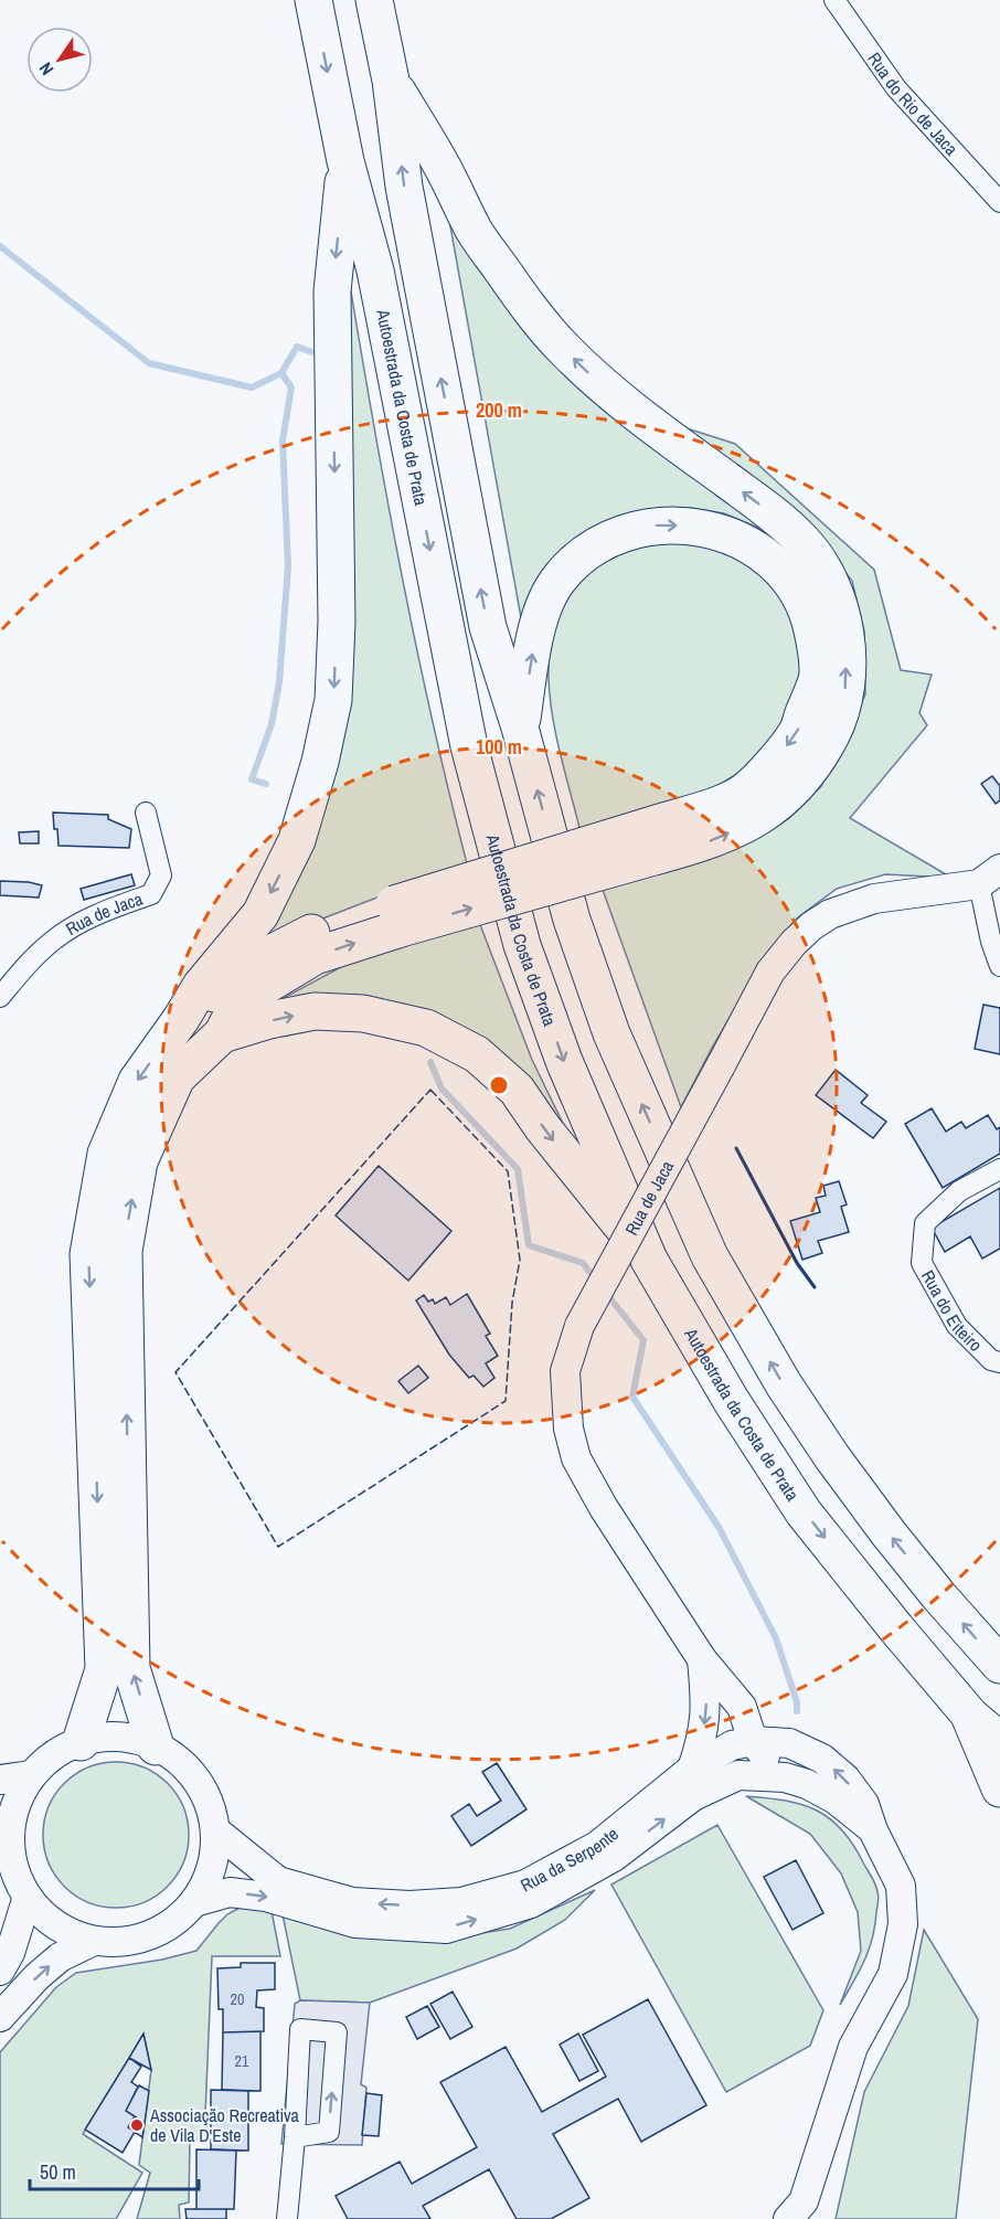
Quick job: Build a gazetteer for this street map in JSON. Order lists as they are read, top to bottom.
{
  "streets": {
    "highway": ["Autoestrada da Costa de Prata"],
    "main road": ["Rua de Jaca", "Rua da Serpente"],
    "street": ["Rua do Rio de Jaca", "Rua do Eiteiro"]
  },
  "crossings": [
    ["Rua de Jaca", "Rua da Serpente"]
  ],
  "places": ["Associação Recreativa de Vila D'Este"],
  "house_numbers": ["20", "21"],
  "scale_bar": "50 m",
  "north": "bottom left",
  "rings": ["200 m", "100 m"]
}
